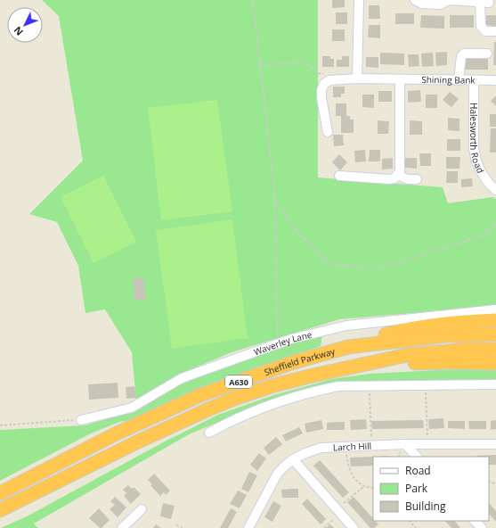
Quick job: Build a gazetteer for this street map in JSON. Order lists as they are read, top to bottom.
{
  "streets": {
    "highway": ["Sheffield Parkway", "A630"],
    "street": [
      "Shining Bank",
      "Halesworth Road",
      "Waverley Lane",
      "Larch Hill"
    ]
  },
  "crossings": [
    ["Shining Bank", "Halesworth Road"],
    ["Sheffield Parkway", "A630"]
  ],
  "legend": ["Road", "Park", "Building"],
  "north": "bottom left"
}
